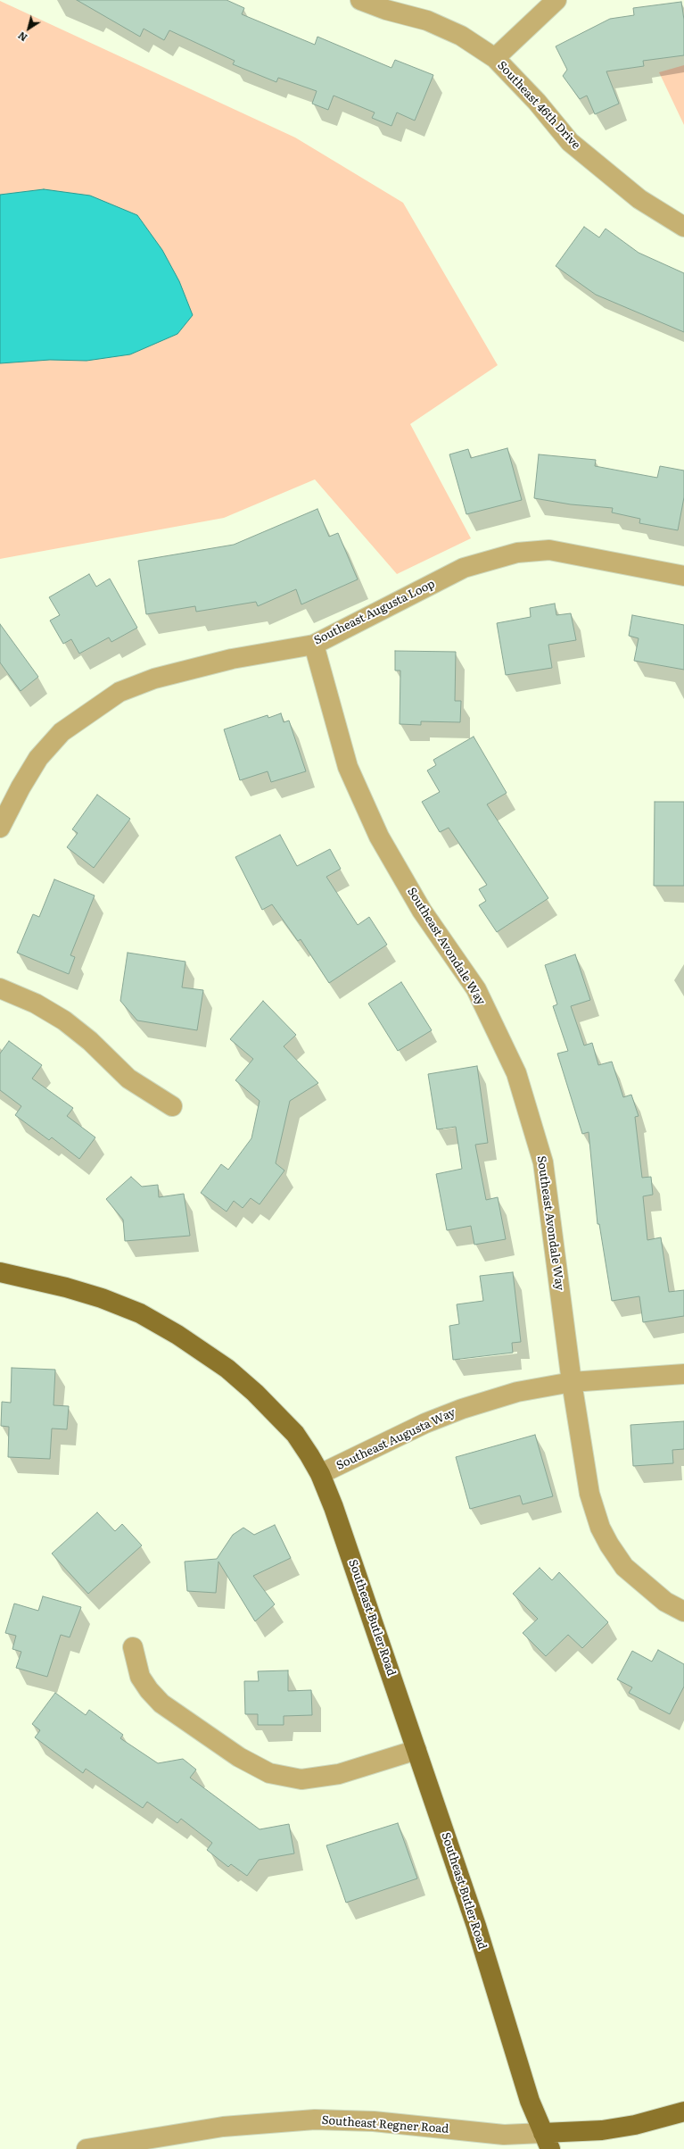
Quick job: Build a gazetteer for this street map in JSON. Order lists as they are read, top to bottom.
{
  "streets": {
    "main road": ["Southeast Butler Road", "Southeast Regner Road"],
    "street": [
      "Southeast 46th Drive",
      "Southeast Augusta Loop",
      "Southeast Avondale Way",
      "Southeast Augusta Way"
    ]
  },
  "crossings": [
    ["Southeast Augusta Loop", "Southeast Avondale Way"],
    ["Southeast Avondale Way", "Southeast Augusta Way"],
    ["Southeast Augusta Way", "Southeast Butler Road"],
    ["Southeast Butler Road", "Southeast Regner Road"]
  ],
  "north": "bottom left"
}
